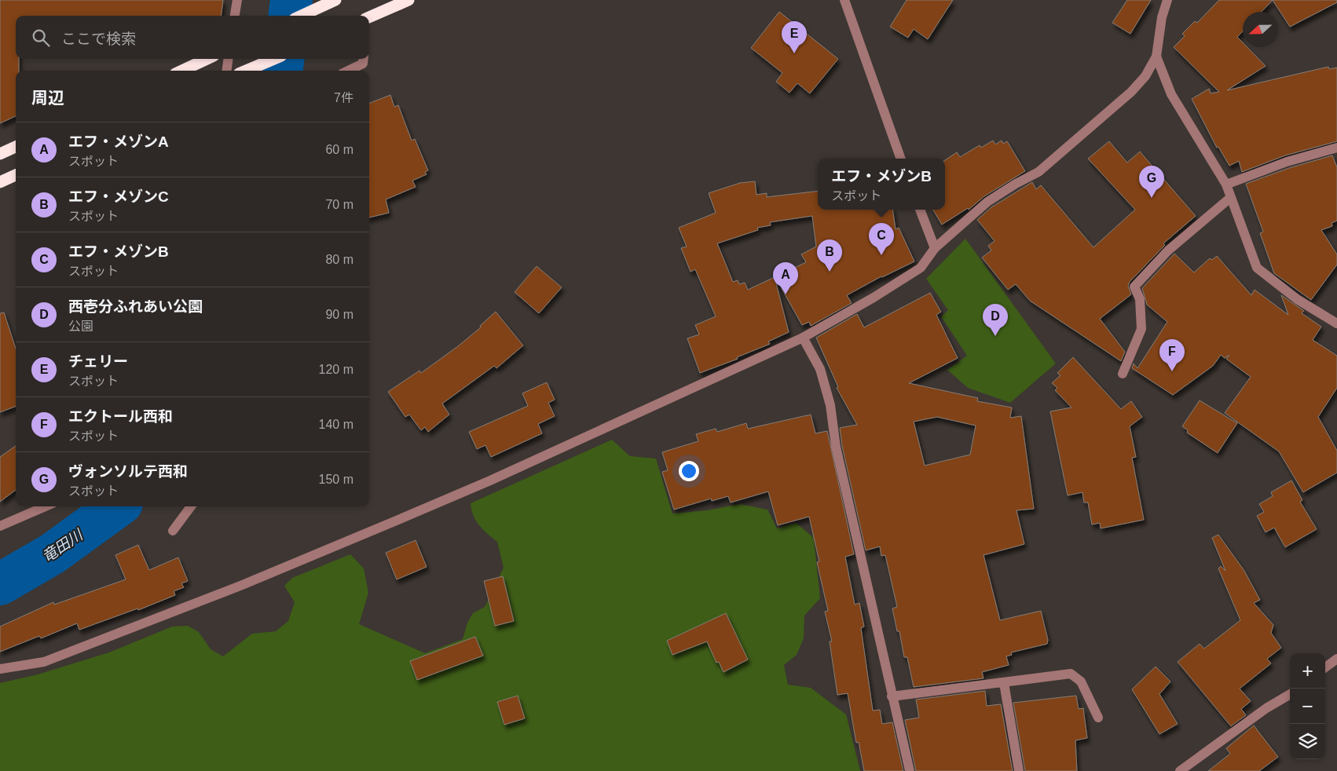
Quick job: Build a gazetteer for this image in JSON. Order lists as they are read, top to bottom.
{
  "water": ["竜田川"],
  "north": "left",
  "page": {
    "search": "ここで検索",
    "pins": [
      "E",
      "G",
      "C",
      "B",
      "A",
      "D",
      "F"
    ],
    "heading": ["周辺", "7件"],
    "list": [
      {
        "mark": "A",
        "name": "エフ・メゾンA",
        "note": "スポット",
        "value": "60 m"
      },
      {
        "mark": "B",
        "name": "エフ・メゾンC",
        "note": "スポット",
        "value": "70 m"
      },
      {
        "mark": "C",
        "name": "エフ・メゾンB",
        "note": "スポット",
        "value": "80 m"
      },
      {
        "mark": "D",
        "name": "西壱分ふれあい公園",
        "note": "公園",
        "value": "90 m"
      },
      {
        "mark": "E",
        "name": "チェリー",
        "note": "スポット",
        "value": "120 m"
      },
      {
        "mark": "F",
        "name": "エクトール西和",
        "note": "スポット",
        "value": "140 m"
      },
      {
        "mark": "G",
        "name": "ヴォンソルテ西和",
        "note": "スポット",
        "value": "150 m"
      }
    ],
    "popup": ["エフ・メゾンB", "スポット"],
    "map_buttons": ["+", "−"]
  }
}
